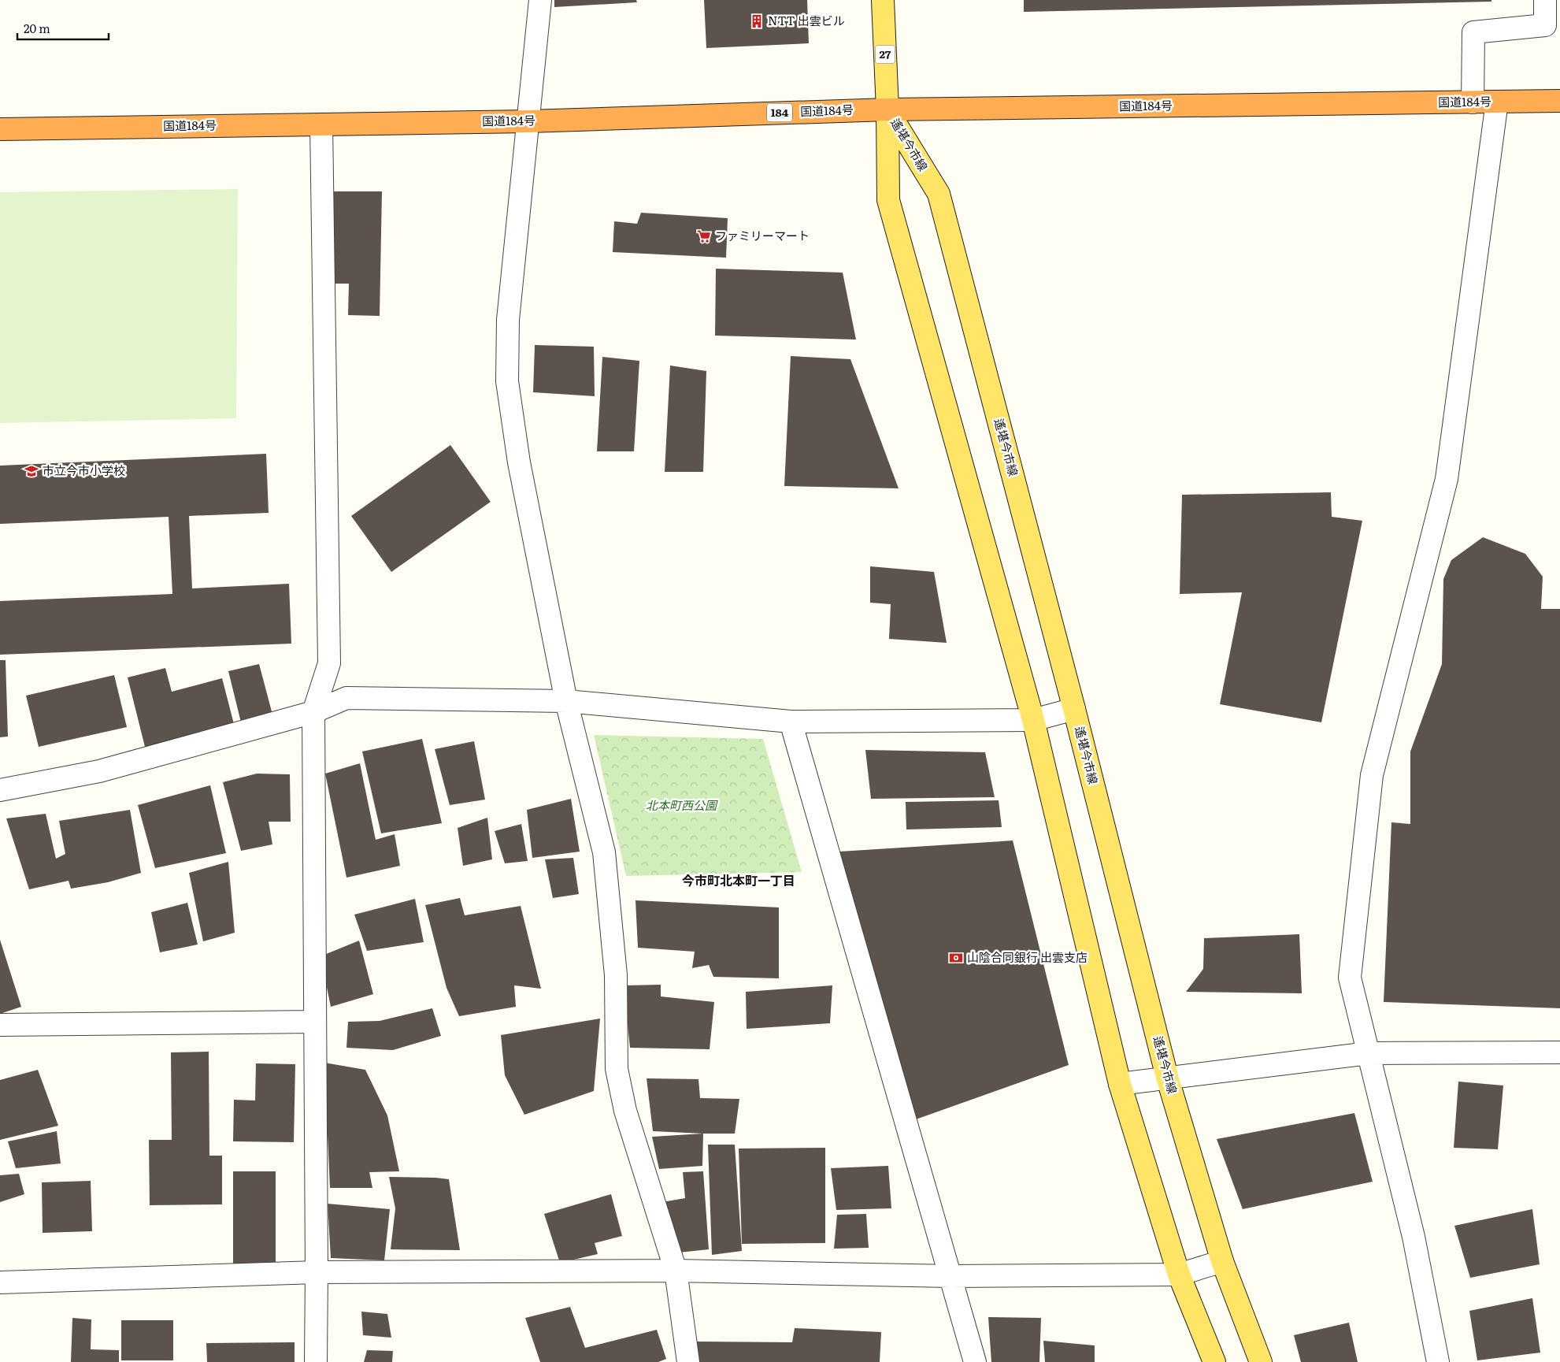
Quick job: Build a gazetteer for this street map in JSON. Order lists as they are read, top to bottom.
{
  "streets": {
    "highway": ["国道184号", "184"],
    "main road": ["27", "遙堪今市線"]
  },
  "crossings": [
    ["27", "国道184号"],
    ["27", "遙堪今市線"],
    ["国道184号", "遙堪今市線"]
  ],
  "districts": ["今市町北本町一丁目"],
  "parks": ["北本町西公園"],
  "places": {
    "building": ["NTT 出雲ビル"],
    "supermarket": ["ファミリーマート"],
    "school or university": ["市立今市小学校"],
    "bank": ["山陰合同銀行 出雲支店"]
  },
  "scale_bar": "20 m"
}
